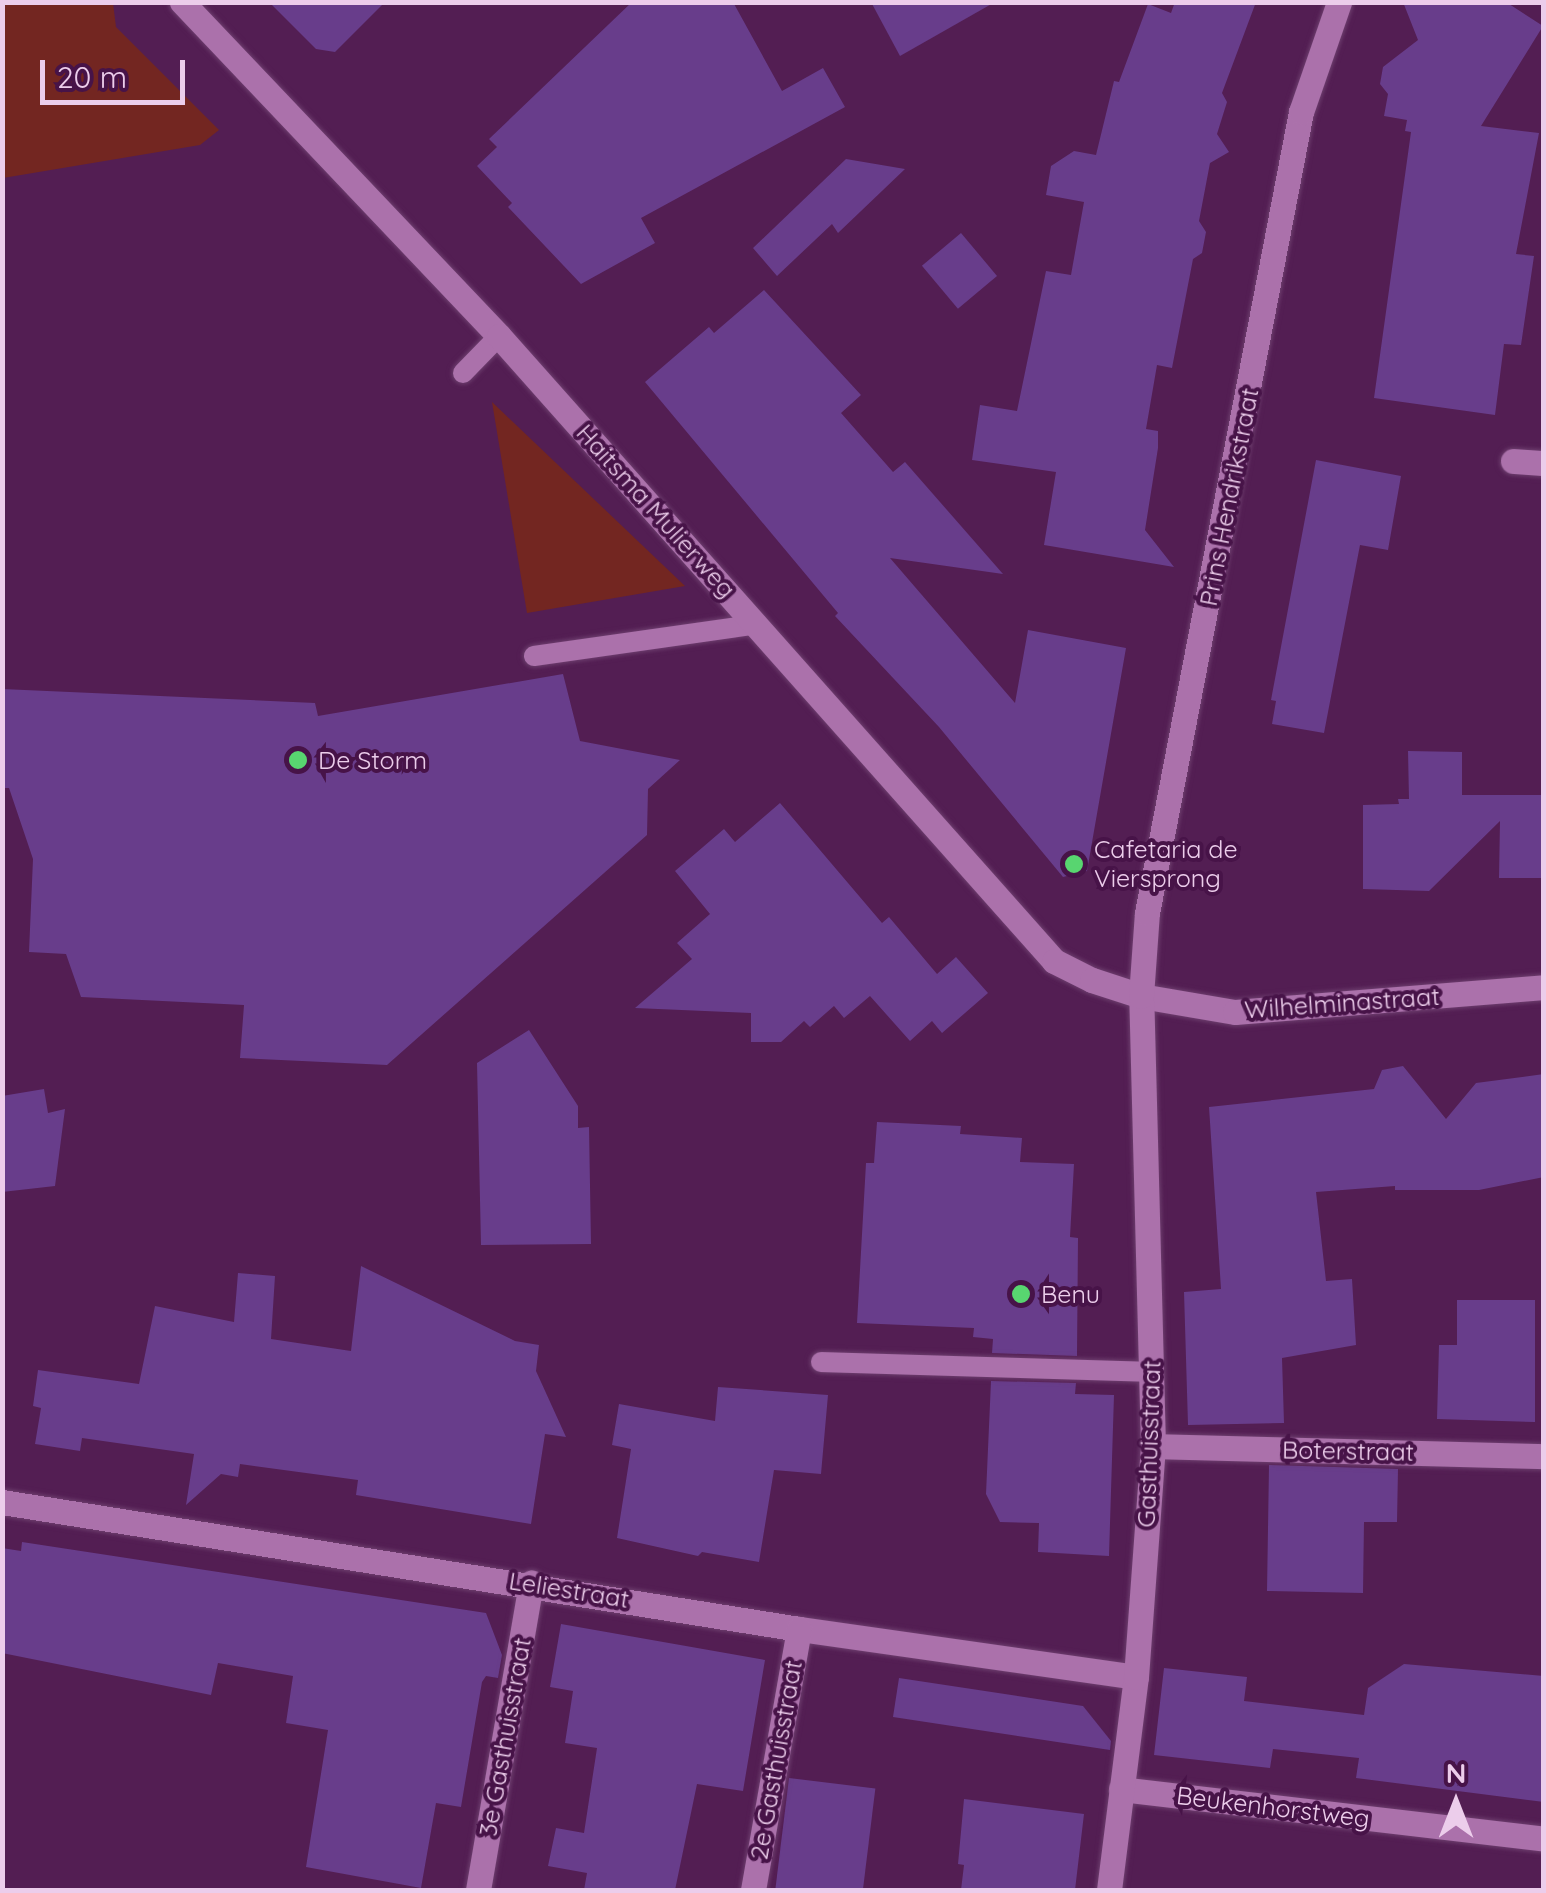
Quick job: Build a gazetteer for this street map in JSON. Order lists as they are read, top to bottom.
{
  "streets": {
    "street": [
      "Prins Hendrikstraat",
      "Haitsma Mulierweg",
      "Wilhelminastraat",
      "Gasthuisstraat",
      "Boterstraat",
      "Leliestraat",
      "3e Gasthuisstraat",
      "2e Gasthuisstraat",
      "Beukenhorstweg"
    ]
  },
  "crossings": [
    ["Prins Hendrikstraat", "Haitsma Mulierweg"],
    ["Prins Hendrikstraat", "Wilhelminastraat"],
    ["Prins Hendrikstraat", "Gasthuisstraat"],
    ["Haitsma Mulierweg", "Wilhelminastraat"],
    ["Haitsma Mulierweg", "Gasthuisstraat"],
    ["Wilhelminastraat", "Gasthuisstraat"],
    ["Gasthuisstraat", "Boterstraat"],
    ["Gasthuisstraat", "Leliestraat"],
    ["Gasthuisstraat", "Beukenhorstweg"],
    ["Leliestraat", "3e Gasthuisstraat"],
    ["Leliestraat", "2e Gasthuisstraat"]
  ],
  "places": ["De Storm", "Cafetaria de Viersprong", "Benu"],
  "scale_bar": "20 m",
  "north": "top"
}
